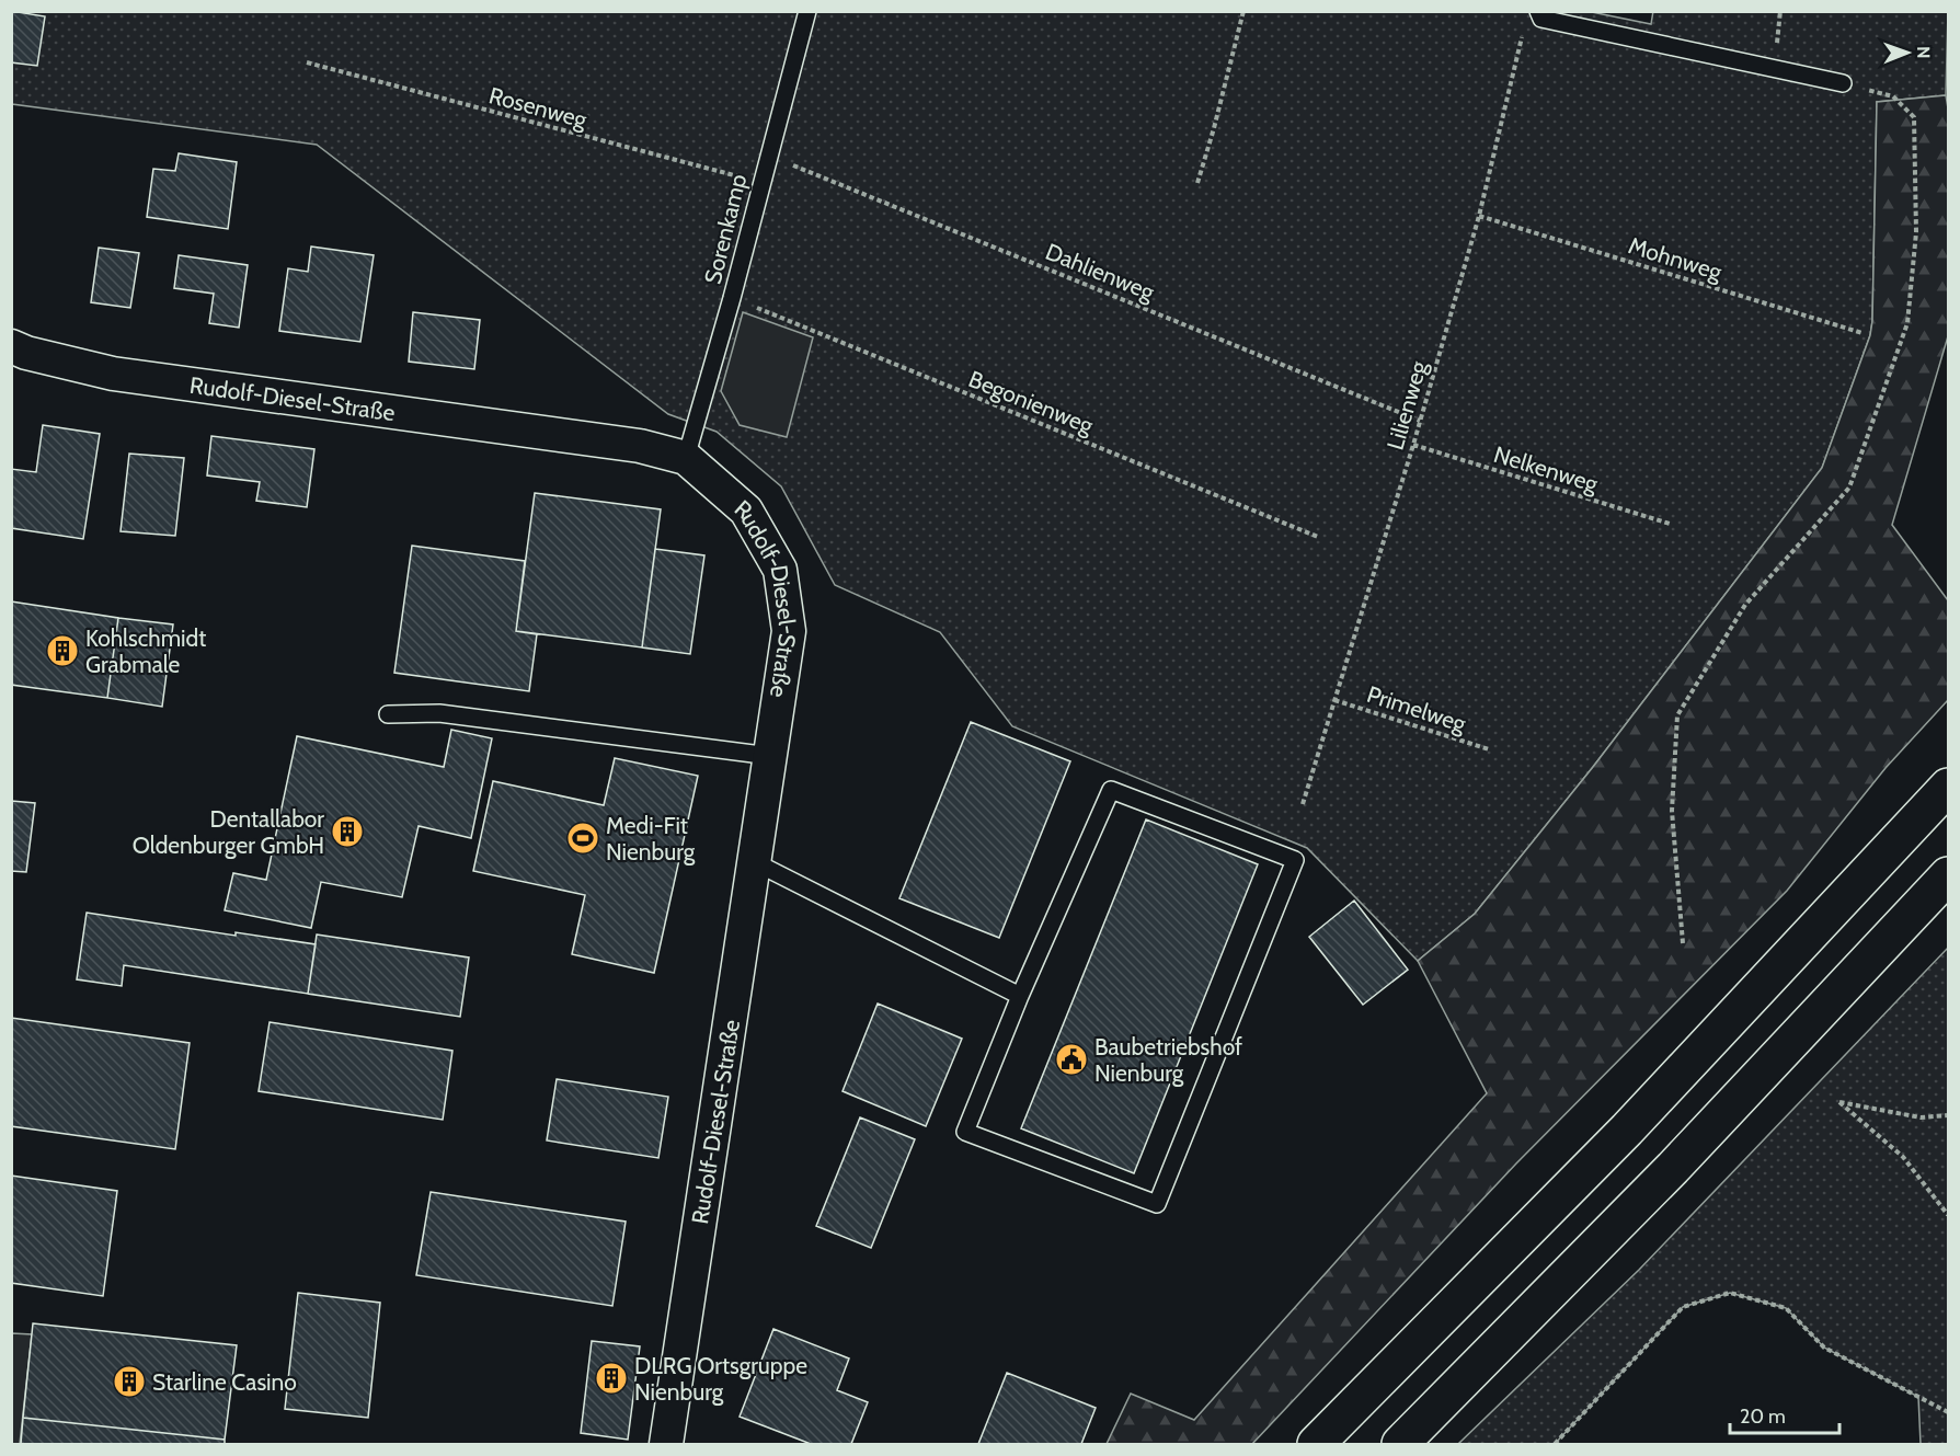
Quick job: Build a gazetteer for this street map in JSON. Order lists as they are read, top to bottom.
{
  "streets": {
    "street": ["Rudolf-Diesel-Straße"],
    "lane": ["Sorenkamp"],
    "path": [
      "Rosenweg",
      "Mohnweg",
      "Dahlienweg",
      "Begonienweg",
      "Lilienweg",
      "Nelkenweg",
      "Primelweg"
    ]
  },
  "crossings": [
    ["Rosenweg", "Sorenkamp"],
    ["Sorenkamp", "Dahlienweg"],
    ["Sorenkamp", "Rudolf-Diesel-Straße"],
    ["Sorenkamp", "Begonienweg"],
    ["Mohnweg", "Lilienweg"],
    ["Dahlienweg", "Lilienweg"],
    ["Lilienweg", "Nelkenweg"],
    ["Lilienweg", "Primelweg"]
  ],
  "places": {
    "building": [
      "Kohlschmidt Grabmale",
      "Dentallabor Oldenburger GmbH",
      "DLRG Ortsgruppe Nienburg",
      "Starline Casino"
    ],
    "sports": ["Medi-Fit Nienburg"],
    "public building": ["Baubetriebshof Nienburg"]
  },
  "scale_bar": "20 m",
  "north": "right"
}
